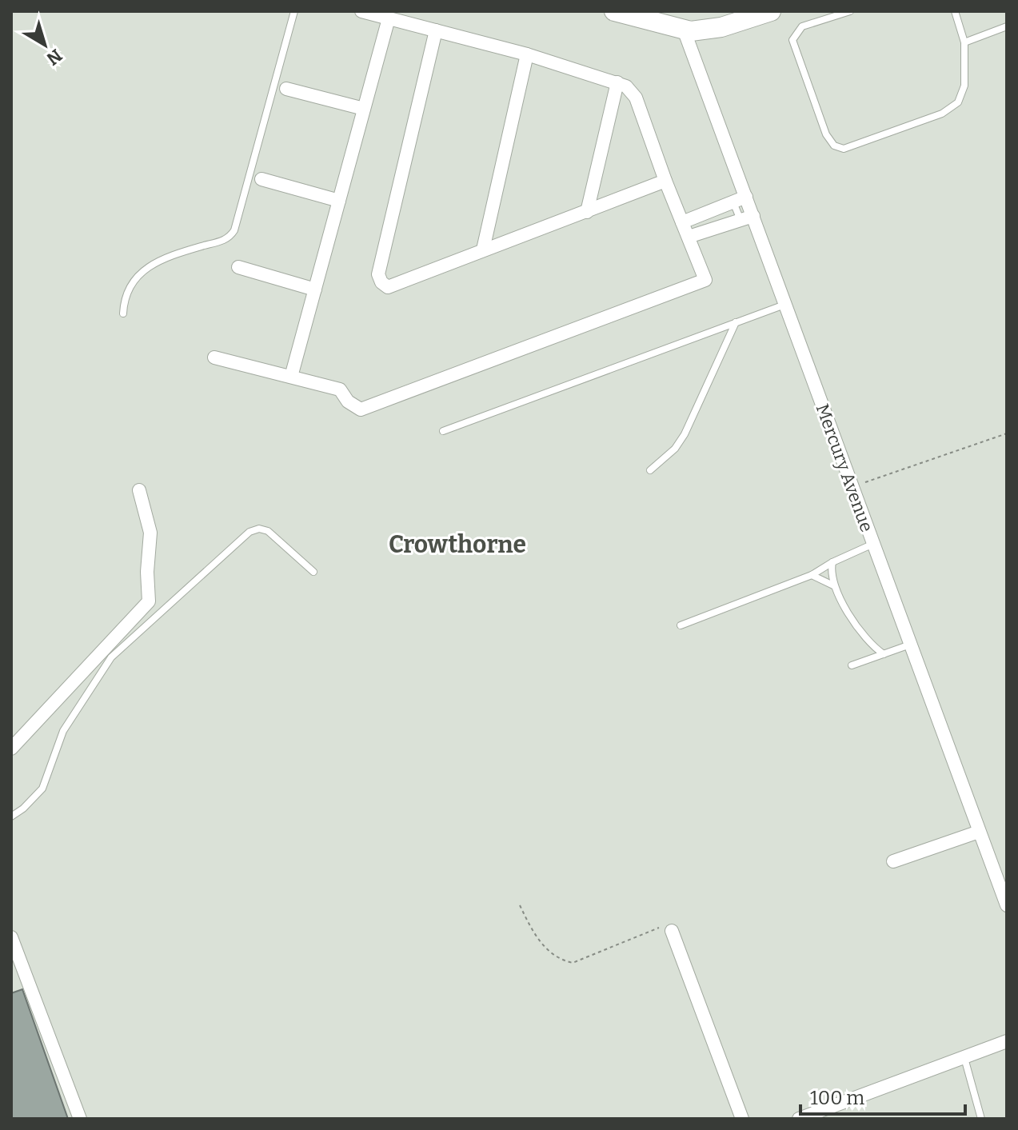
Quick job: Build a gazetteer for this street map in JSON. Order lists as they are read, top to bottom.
{
  "streets": {
    "street": ["Mercury Avenue"]
  },
  "districts": ["Crowthorne"],
  "scale_bar": "100 m",
  "north": "bottom right"
}
